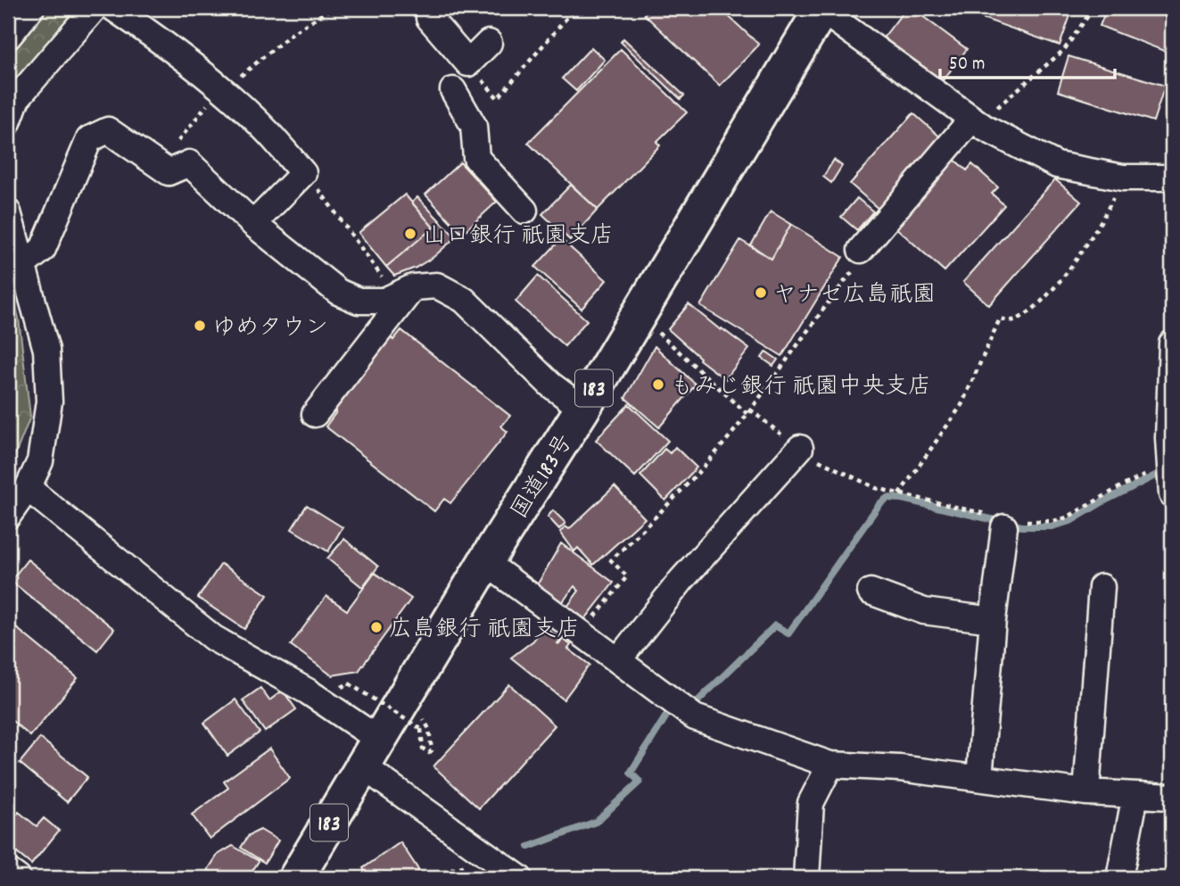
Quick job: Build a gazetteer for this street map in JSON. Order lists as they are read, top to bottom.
{
  "streets": {
    "highway": ["183", "国道183号"]
  },
  "places": [
    "山口銀行 祇園支店",
    "ヤナセ広島祇園",
    "ゆめタウン",
    "もみじ銀行 祇園中央支店",
    "広島銀行 祇園支店"
  ],
  "scale_bar": "50 m"
}
